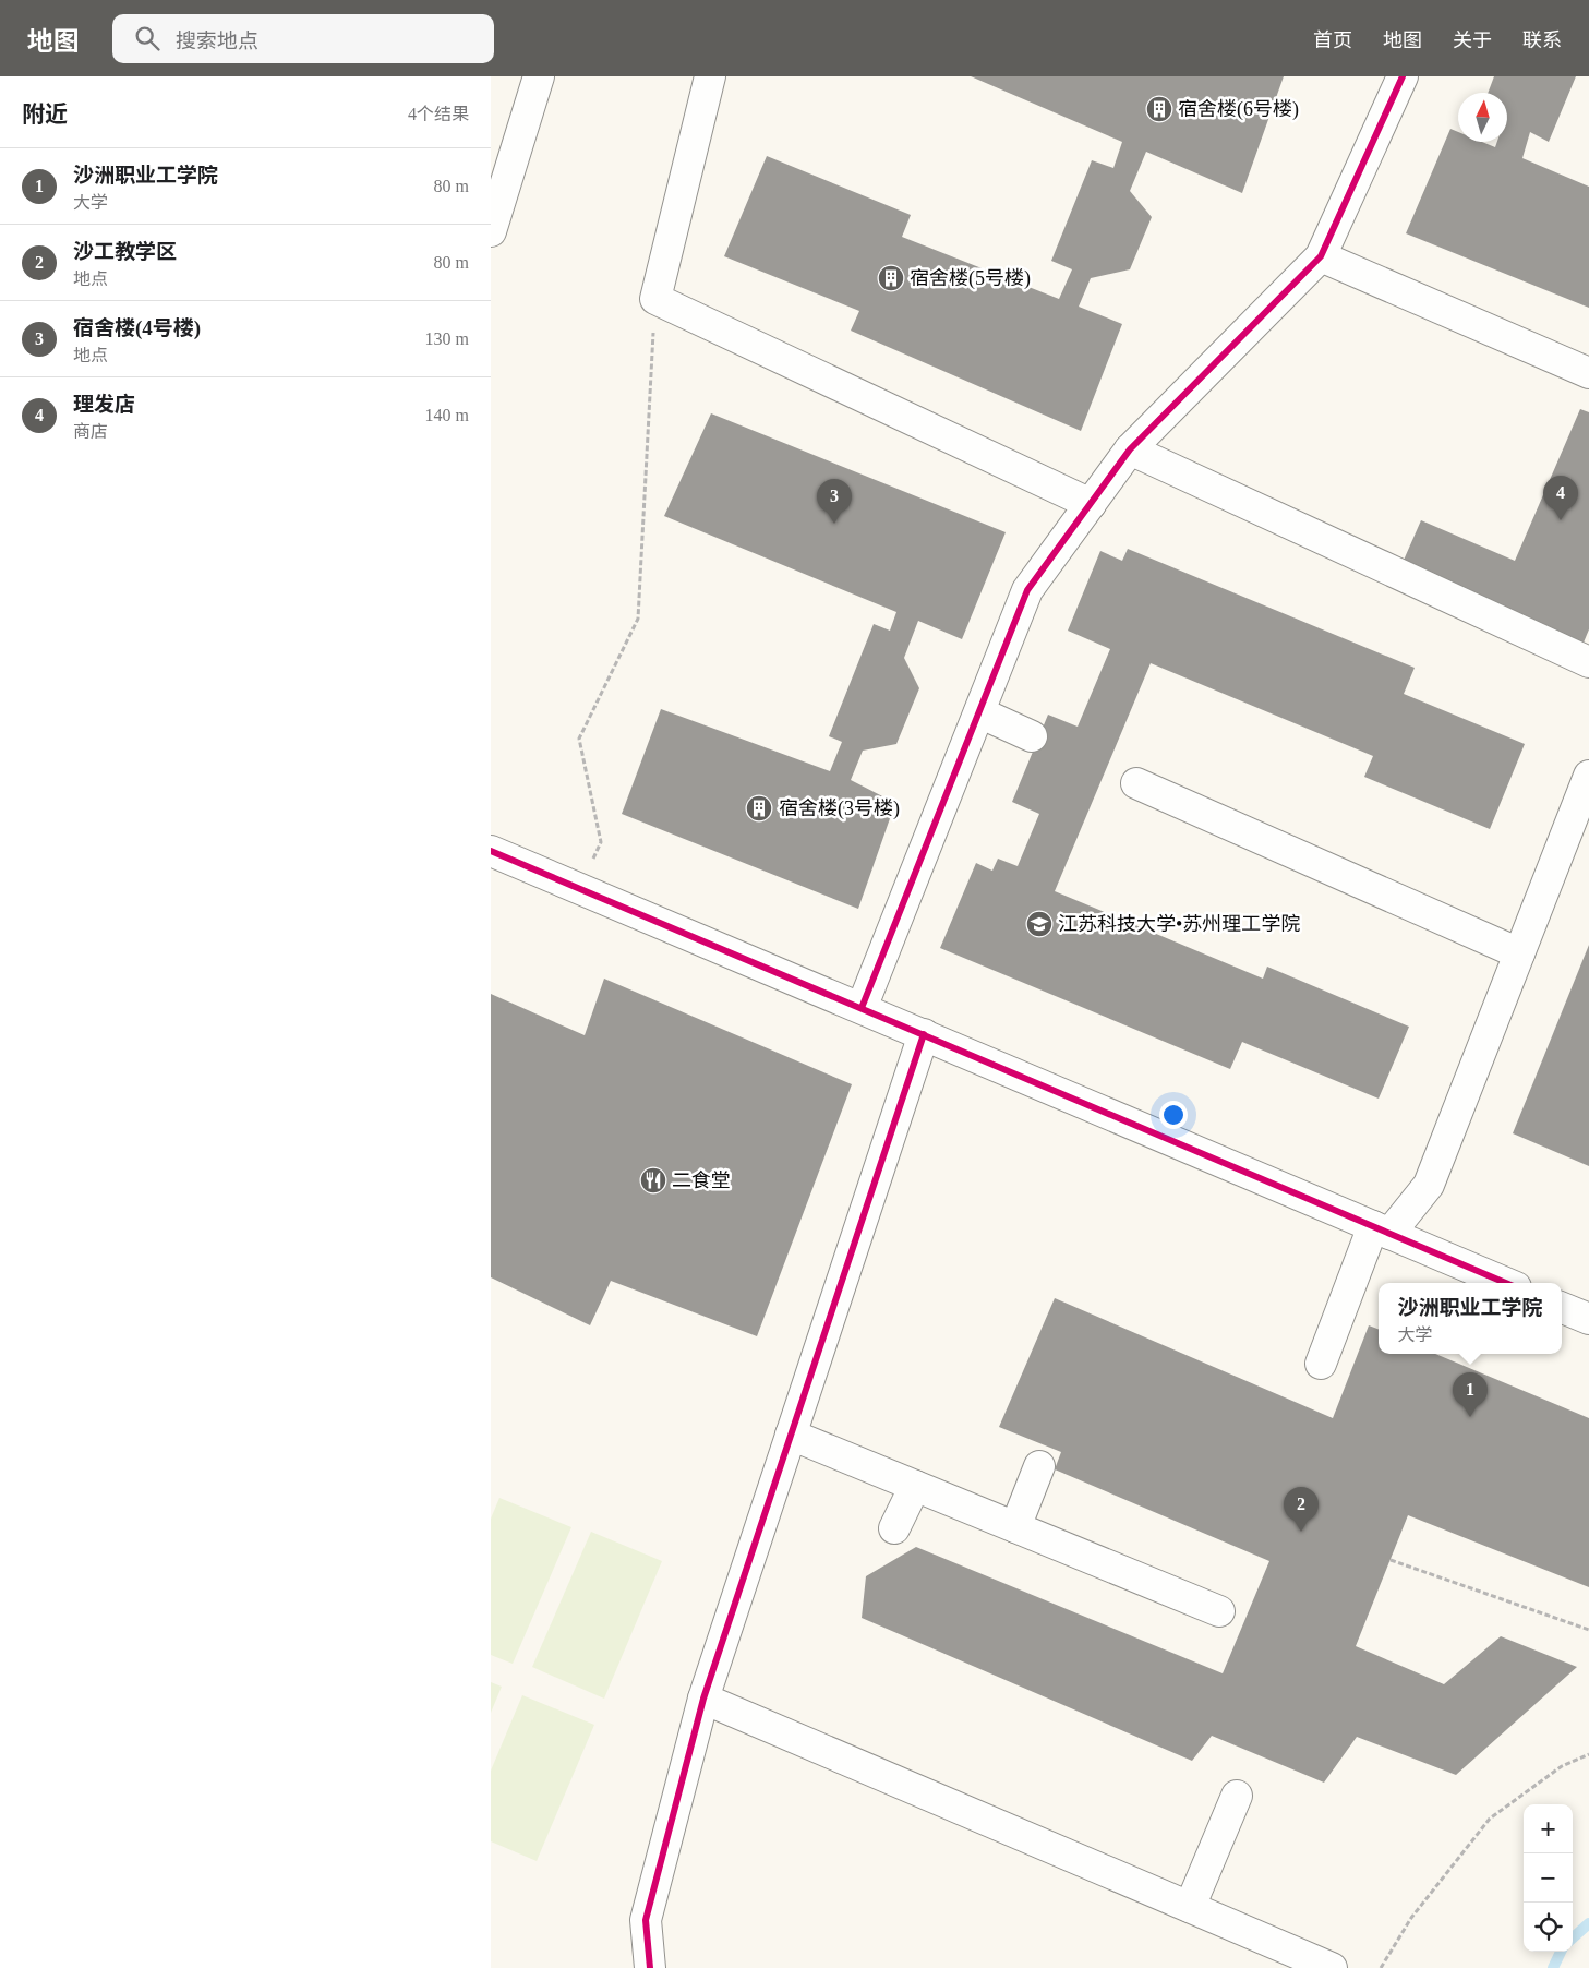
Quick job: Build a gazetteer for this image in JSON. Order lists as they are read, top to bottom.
{
  "places": {
    "building": ["宿舍楼(6号楼)", "宿舍楼(5号楼)", "宿舍楼(3号楼)"],
    "school or university": ["江苏科技大学•苏州理工学院"],
    "restaurant": ["二食堂"]
  },
  "north": "top",
  "page": {
    "header": "地图",
    "search": "搜索地点",
    "nav": [
      "首页",
      "地图",
      "关于",
      "联系"
    ],
    "heading": ["附近", "4个结果"],
    "list": [
      {
        "mark": "1",
        "name": "沙洲职业工学院",
        "note": "大学",
        "value": "80 m"
      },
      {
        "mark": "2",
        "name": "沙工教学区",
        "note": "地点",
        "value": "80 m"
      },
      {
        "mark": "3",
        "name": "宿舍楼(4号楼)",
        "note": "地点",
        "value": "130 m"
      },
      {
        "mark": "4",
        "name": "理发店",
        "note": "商店",
        "value": "140 m"
      }
    ],
    "pins": [
      "4",
      "3",
      "1",
      "2"
    ],
    "popup": ["沙洲职业工学院", "大学"],
    "map_buttons": ["+", "−"]
  }
}
